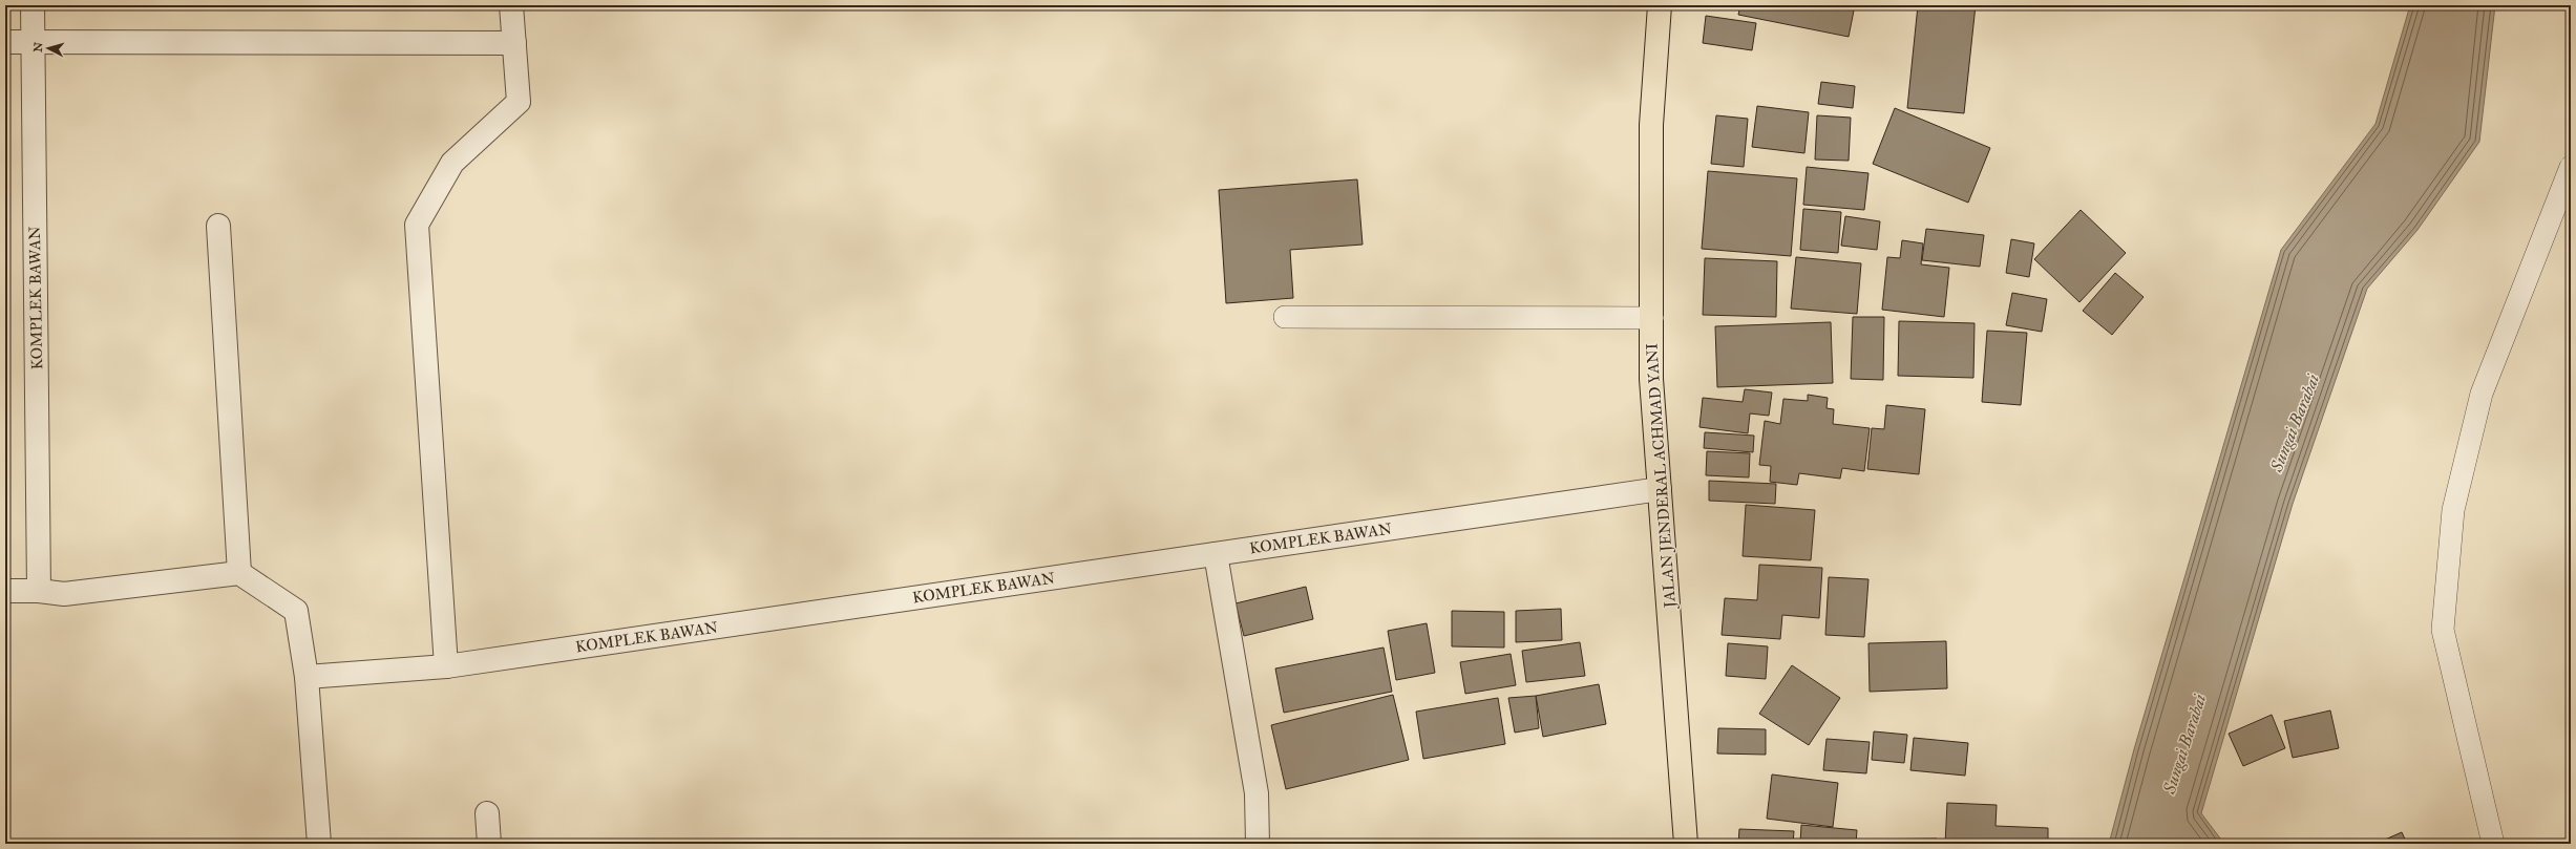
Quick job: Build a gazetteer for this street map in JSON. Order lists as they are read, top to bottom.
{
  "streets": {
    "main road": ["JALAN JENDERAL ACHMAD YANI"],
    "street": ["KOMPLEK BAWAN"]
  },
  "crossings": [
    ["KOMPLEK BAWAN", "JALAN JENDERAL ACHMAD YANI"]
  ],
  "water": ["Sungai Barabai"],
  "north": "left"
}
